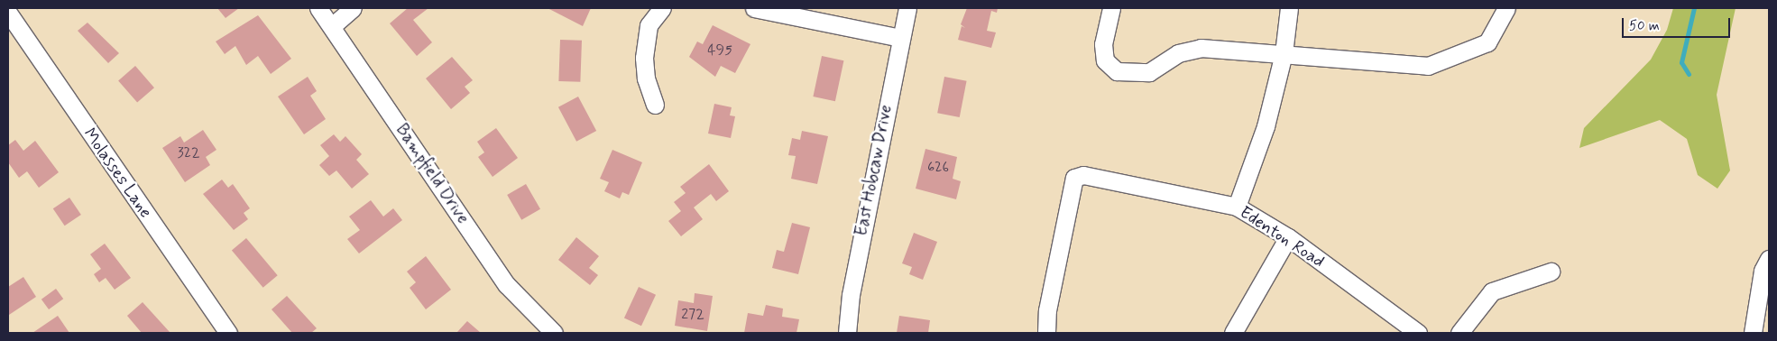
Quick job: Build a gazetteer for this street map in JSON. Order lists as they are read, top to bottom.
{
  "streets": {
    "street": [
      "East Hobcaw Drive",
      "Molasses Lane",
      "Bampfield Drive",
      "Edenton Road"
    ]
  },
  "house_numbers": [
    "495",
    "322",
    "626",
    "272"
  ],
  "scale_bar": "50 m"
}
